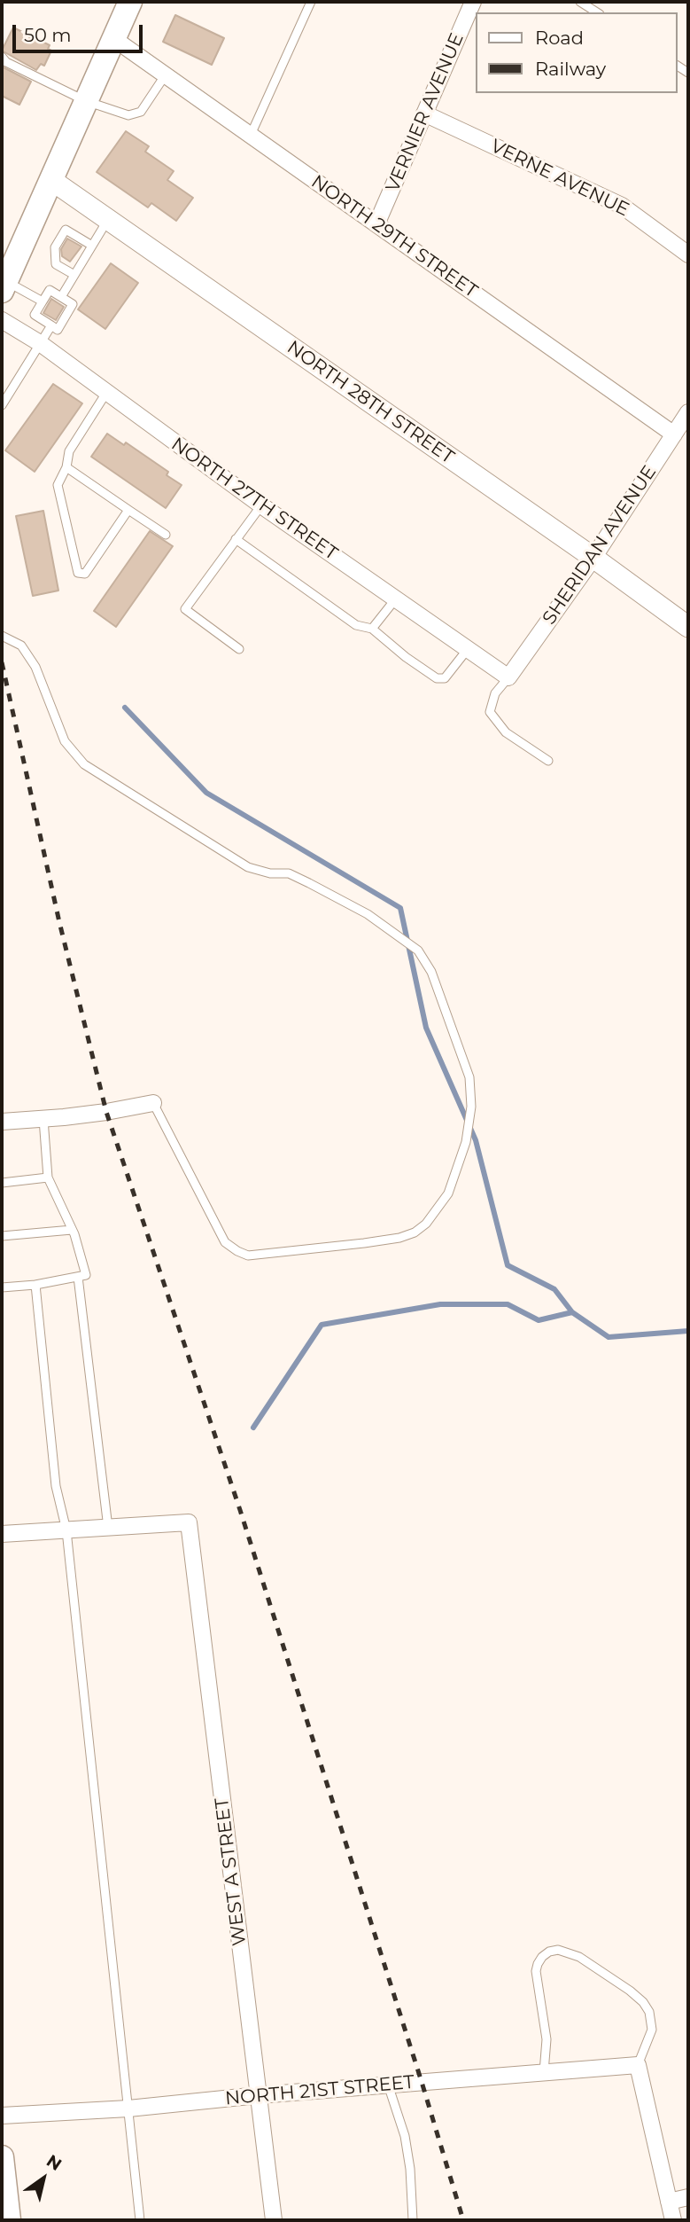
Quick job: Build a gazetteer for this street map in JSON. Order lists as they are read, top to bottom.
{
  "streets": {
    "street": [
      "VERNIER AVENUE",
      "VERNE AVENUE",
      "NORTH 29TH STREET",
      "NORTH 28TH STREET",
      "NORTH 27TH STREET",
      "SHERIDAN AVENUE",
      "WEST A STREET",
      "NORTH 21ST STREET"
    ]
  },
  "crossings": [
    ["VERNIER AVENUE", "VERNE AVENUE"],
    ["VERNIER AVENUE", "NORTH 29TH STREET"],
    ["NORTH 29TH STREET", "SHERIDAN AVENUE"],
    ["NORTH 28TH STREET", "SHERIDAN AVENUE"],
    ["NORTH 27TH STREET", "SHERIDAN AVENUE"],
    ["WEST A STREET", "NORTH 21ST STREET"]
  ],
  "legend": ["Road", "Railway"],
  "scale_bar": "50 m",
  "north": "top right"
}
